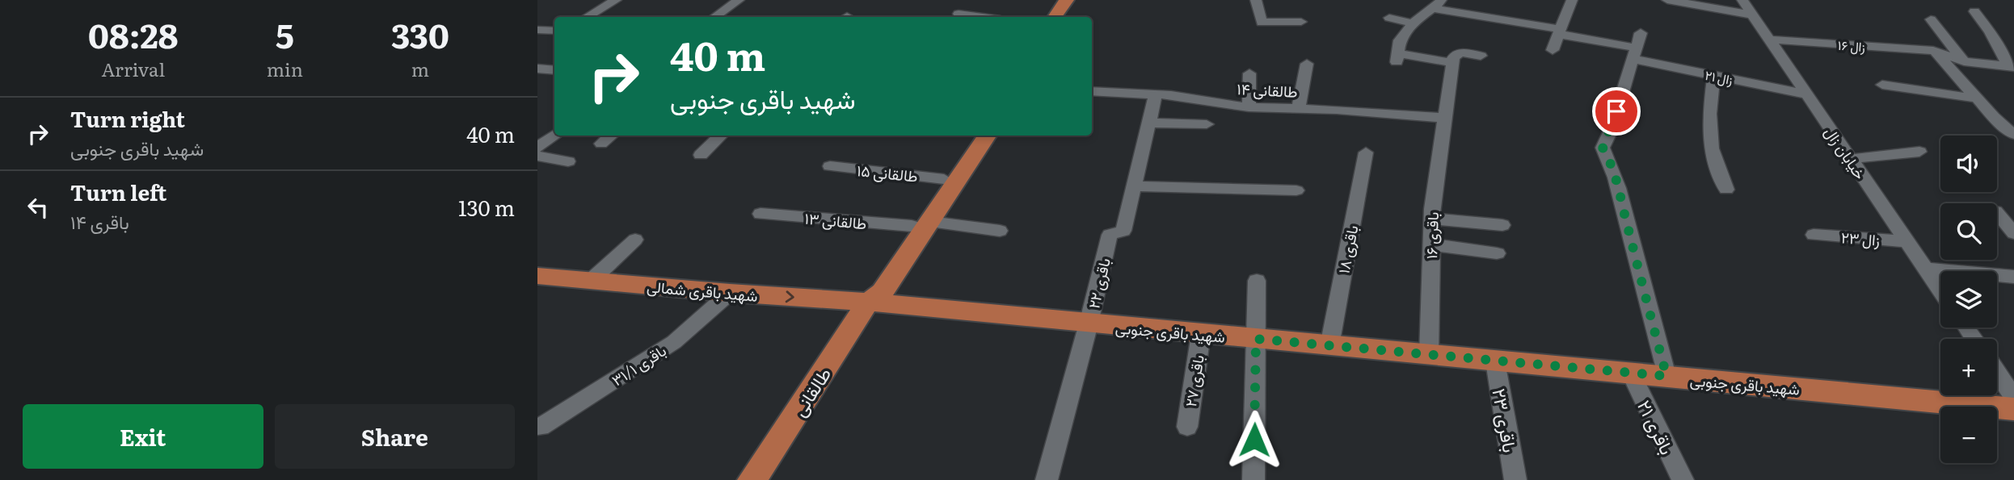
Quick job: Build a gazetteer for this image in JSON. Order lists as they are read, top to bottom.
{
  "streets": {
    "main road": ["شهید باقری شمالی", "شهید باقری جنوبی", "طالقانی"],
    "street": [
      "زال ۱۶",
      "زال ۲۱",
      "طالقانی ۱۴",
      "خیابان زال",
      "طالقانی ۱۵",
      "طالقانی ۱۳",
      "باقری ۱۶",
      "زال ۲۳",
      "باقری ۱۸",
      "باقری ۲۲",
      "باقری ۳۱/۱",
      "باقری ۲۷",
      "باقری ۲۳",
      "باقری ۲۱"
    ]
  },
  "crossings": [
    ["زال ۱۶", "خیابان زال"],
    ["زال ۲۱", "خیابان زال"],
    ["طالقانی ۱۴", "باقری ۱۶"],
    ["طالقانی ۱۴", "باقری ۲۲"],
    ["خیابان زال", "زال ۲۳"],
    ["طالقانی ۱۵", "طالقانی"],
    ["طالقانی ۱۳", "طالقانی"],
    ["باقری ۱۶", "شهید باقری جنوبی"],
    ["باقری ۱۸", "شهید باقری جنوبی"],
    ["باقری ۲۲", "شهید باقری جنوبی"],
    ["شهید باقری شمالی", "شهید باقری جنوبی"],
    ["شهید باقری شمالی", "باقری ۳۱/۱"],
    ["شهید باقری شمالی", "طالقانی"],
    ["شهید باقری جنوبی", "باقری ۲۷"],
    ["شهید باقری جنوبی", "طالقانی"],
    ["شهید باقری جنوبی", "باقری ۲۳"],
    ["شهید باقری جنوبی", "باقری ۲۱"]
  ],
  "one_way": ["شهید باقری شمالی"],
  "page": {
    "eta": [
      "08:28",
      "Arrival",
      "5",
      "min",
      "330",
      "m"
    ],
    "turn": ["40 m", "شهید باقری جنوبی"],
    "list": [
      {
        "name": "Turn right",
        "note": "شهید باقری جنوبی",
        "value": "40 m"
      },
      {
        "name": "Turn left",
        "note": "باقری ۱۴",
        "value": "130 m"
      }
    ],
    "map_buttons": ["+", "−"],
    "buttons": ["Exit", "Share"]
  }
}
